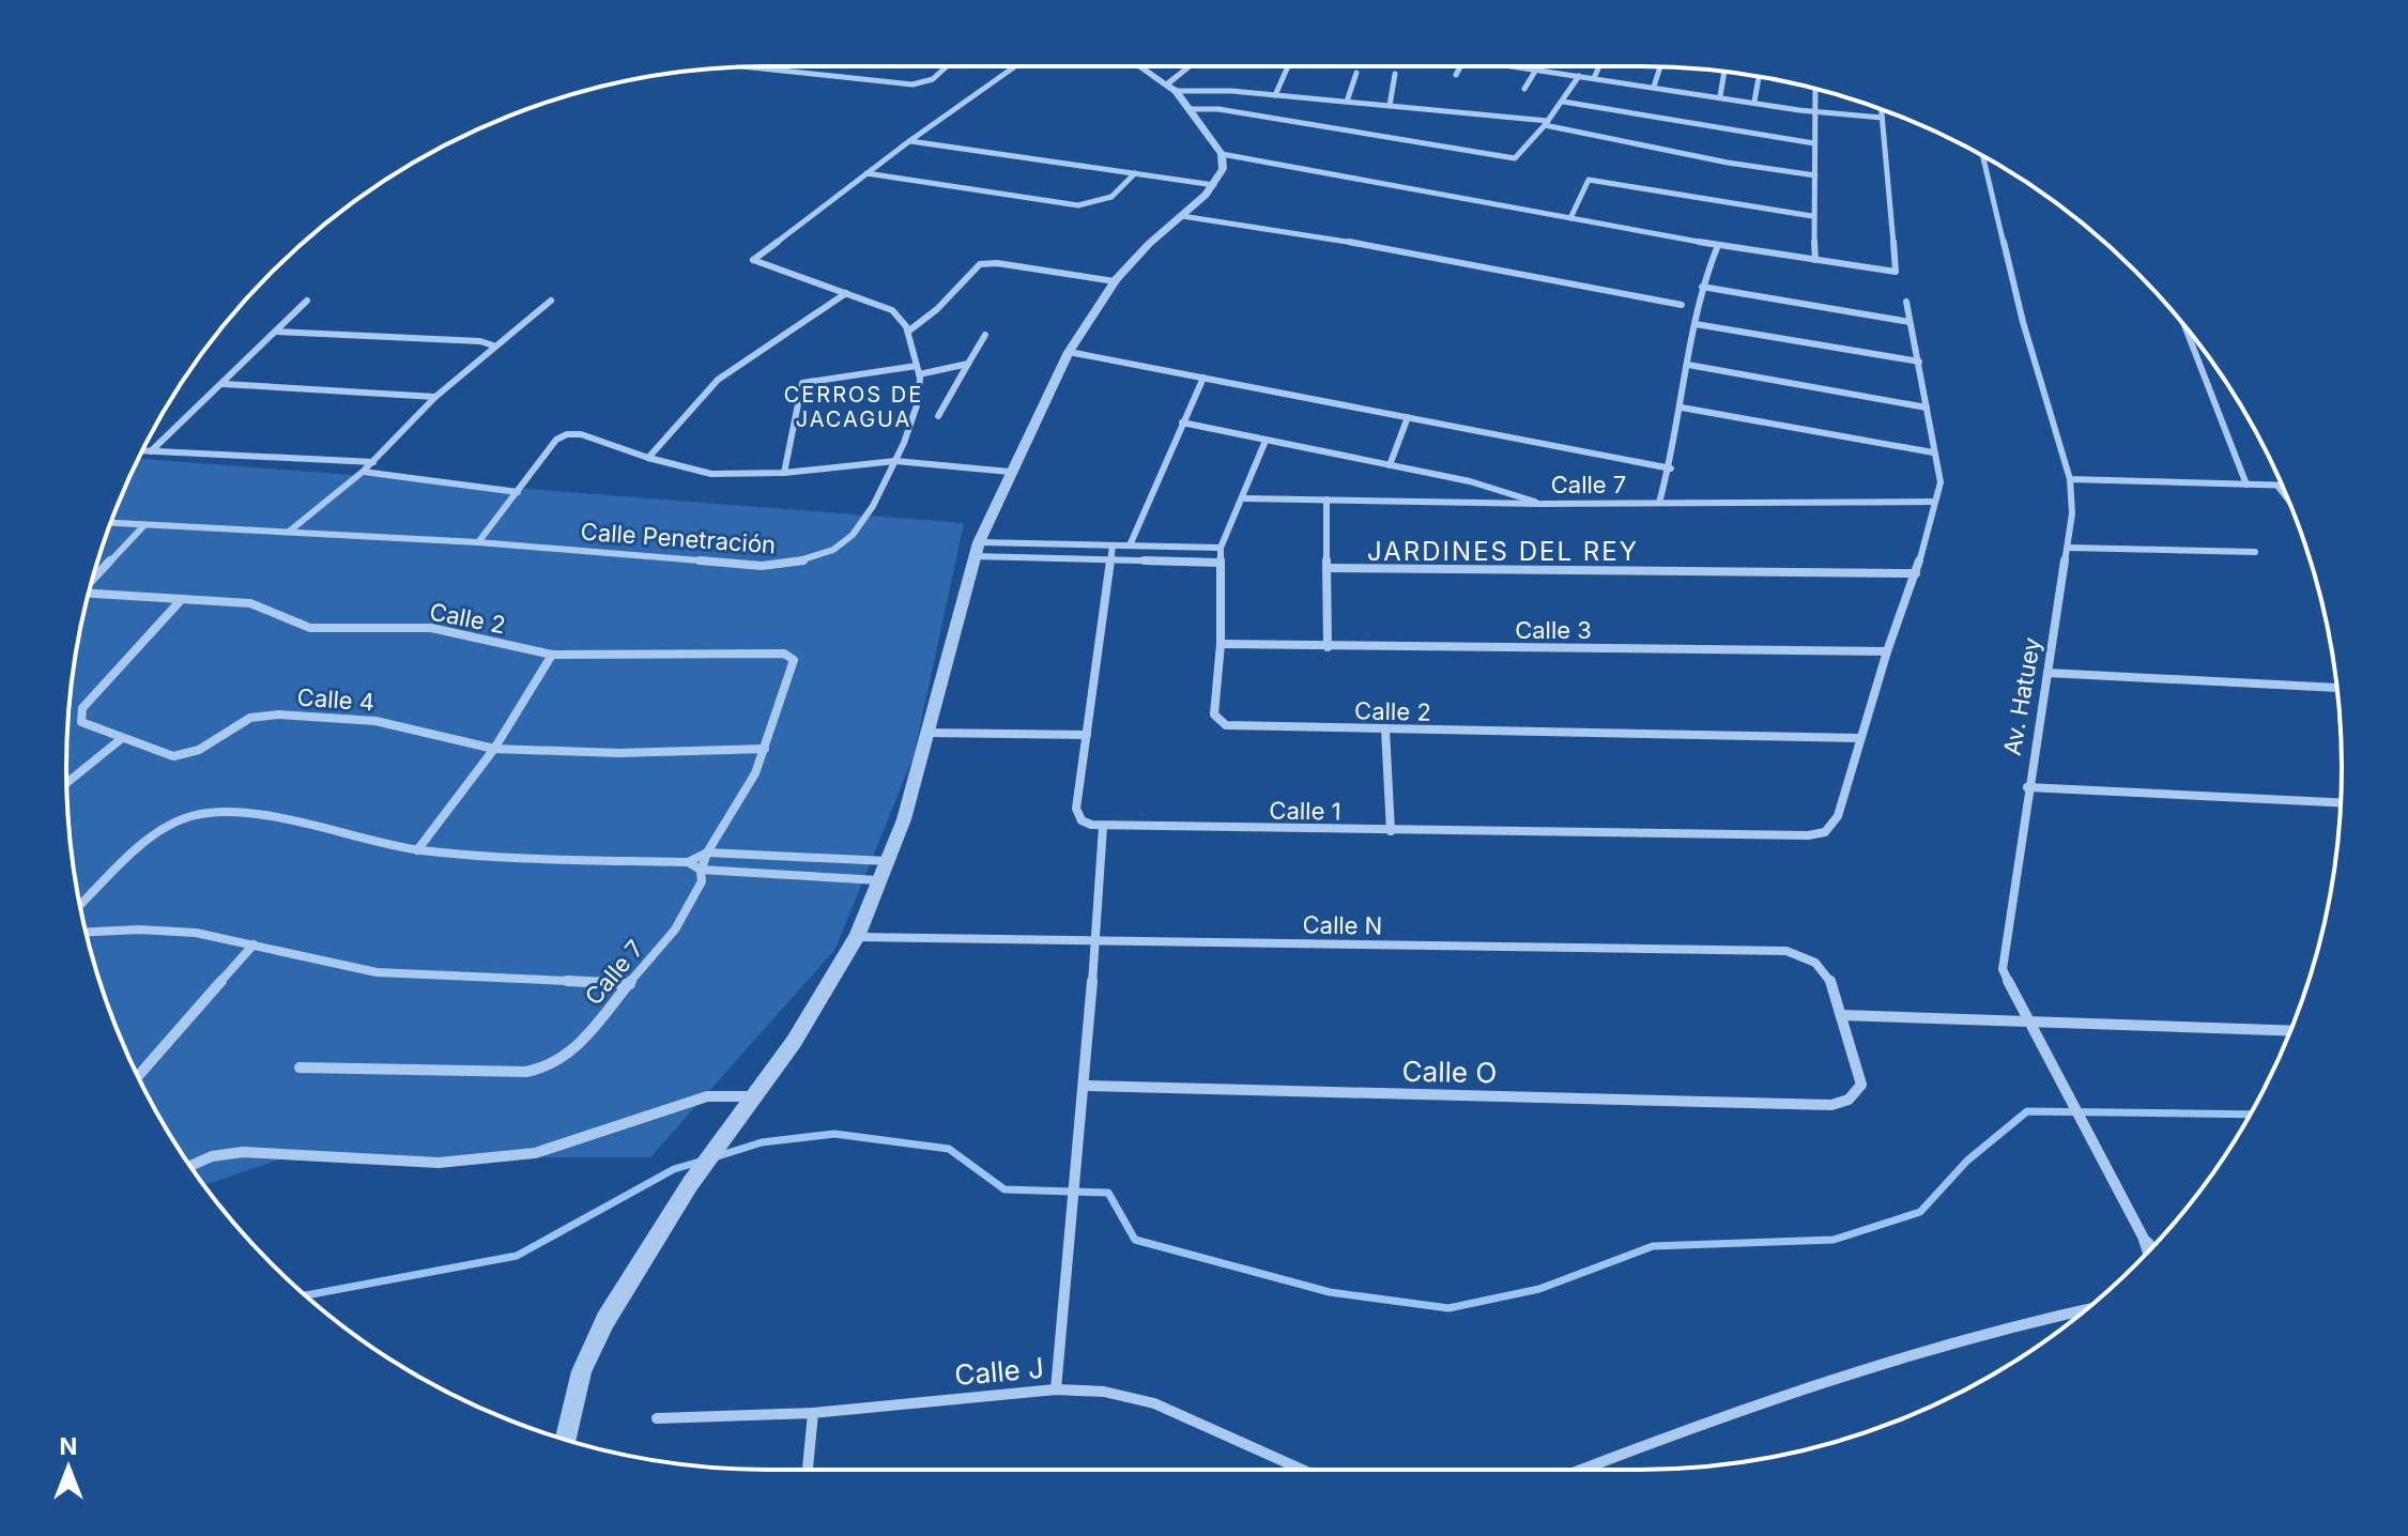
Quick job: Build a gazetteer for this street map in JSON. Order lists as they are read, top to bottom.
{
  "streets": {
    "street": [
      "Calle 7",
      "Calle Penetración",
      "Calle 2",
      "Calle 3",
      "Av. Hatuey",
      "Calle 4",
      "Calle 1",
      "Calle N",
      "Calle O",
      "Calle J"
    ]
  },
  "crossings": [
    ["Calle 7", "Calle 2"],
    ["Calle 7", "Calle 4"],
    ["Calle 2", "Calle 3"],
    ["Calle 2", "Calle 4"],
    ["Calle 2", "Calle 1"],
    ["Calle N", "Calle O"]
  ],
  "districts": ["CERROS DE JACAGUA", "JARDINES DEL REY"],
  "north": "top"
}
